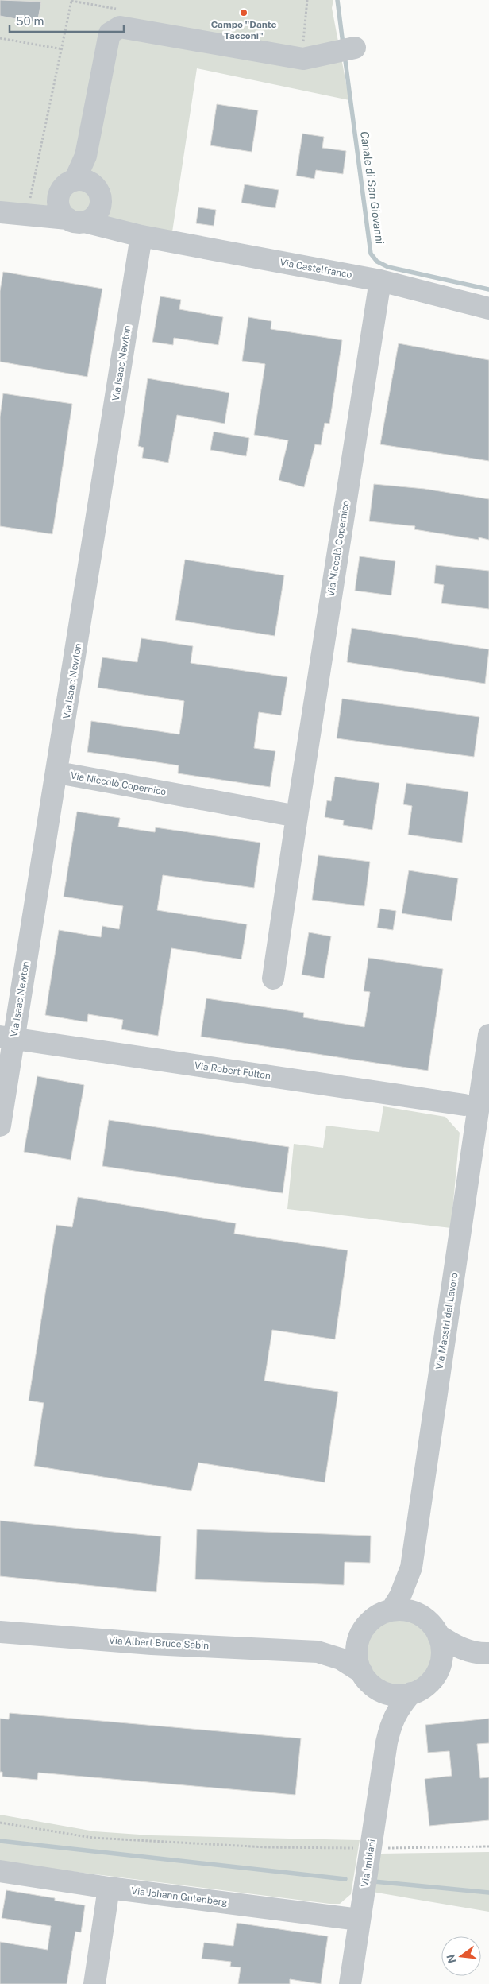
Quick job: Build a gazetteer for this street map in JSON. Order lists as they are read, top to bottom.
{
  "streets": {
    "street": [
      "Via Castelfranco",
      "Via Isaac Newton",
      "Via Niccolò Copernico",
      "Via Robert Fulton",
      "Via Maestri del Lavoro",
      "Via Albert Bruce Sabin",
      "Via Imbiani",
      "Via Johann Gutenberg"
    ]
  },
  "crossings": [
    ["Via Castelfranco", "Via Isaac Newton"],
    ["Via Castelfranco", "Via Niccolò Copernico"],
    ["Via Isaac Newton", "Via Niccolò Copernico"],
    ["Via Isaac Newton", "Via Robert Fulton"],
    ["Via Maestri del Lavoro", "Via Albert Bruce Sabin"],
    ["Via Maestri del Lavoro", "Via Imbiani"],
    ["Via Albert Bruce Sabin", "Via Imbiani"],
    ["Via Imbiani", "Via Johann Gutenberg"]
  ],
  "water": ["Canale di San Giovanni"],
  "places": ["Campo \"Dante Tacconi\""],
  "scale_bar": "50 m",
  "north": "left"
}
